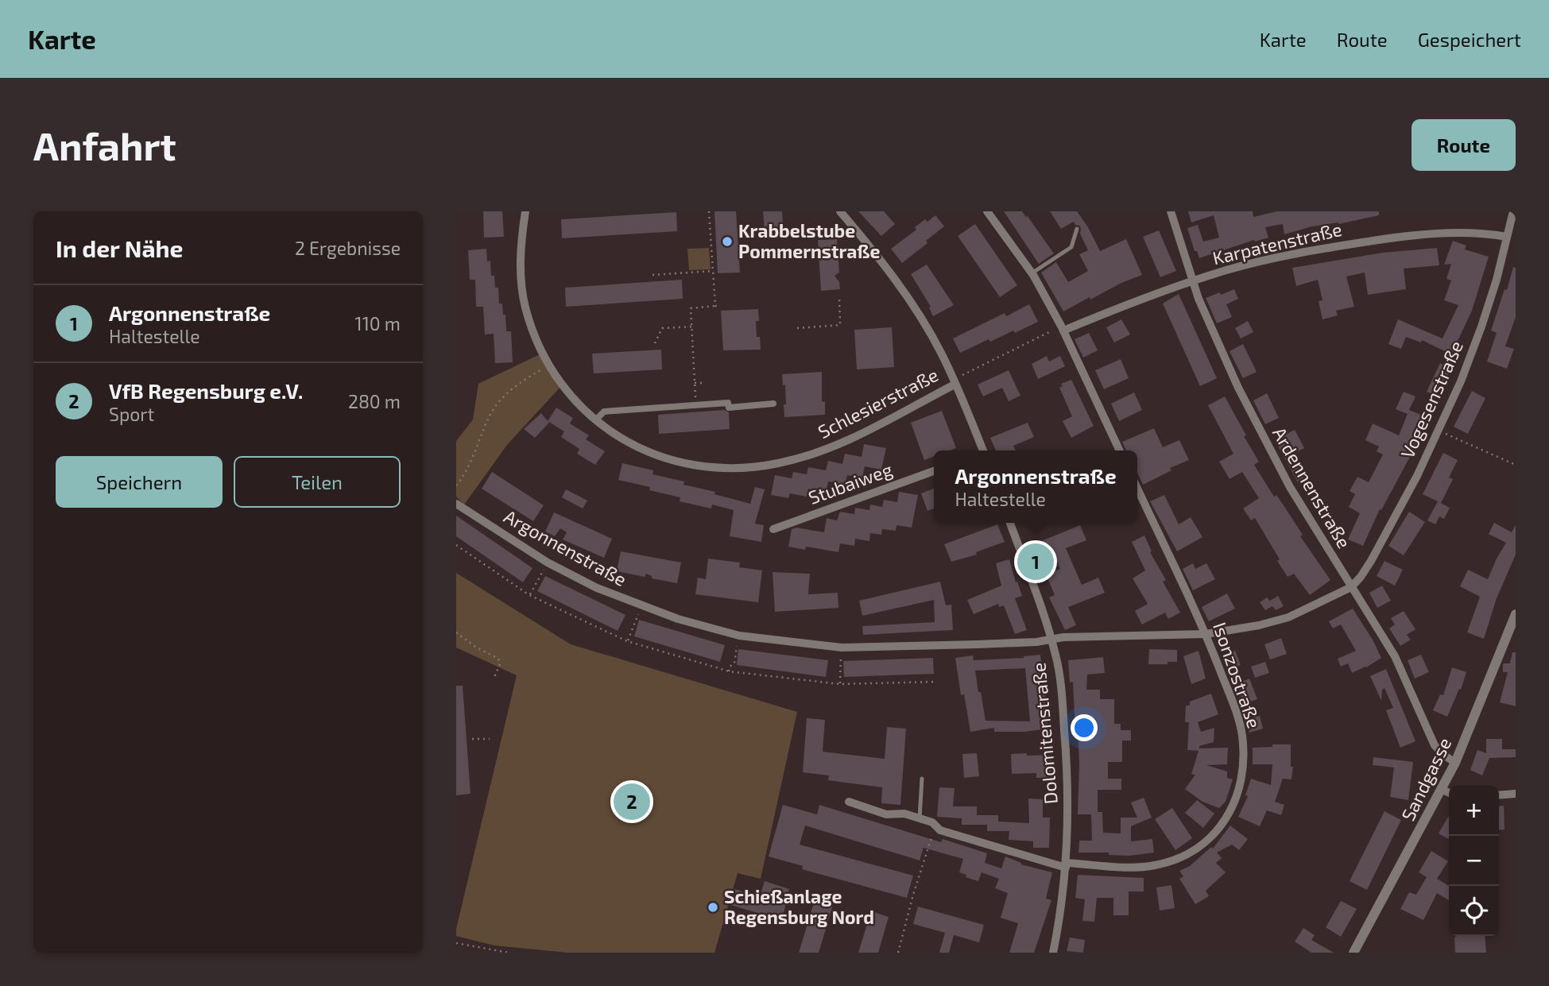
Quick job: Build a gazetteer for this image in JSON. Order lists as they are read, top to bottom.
{
  "streets": {
    "street": [
      "Karpatenstraße",
      "Vogesenstraße",
      "Schlesierstraße",
      "Stubaiweg",
      "Ardennenstraße",
      "Argonnenstraße",
      "Isonzostraße",
      "Dolomitenstraße",
      "Sandgasse"
    ]
  },
  "crossings": [
    ["Karpatenstraße", "Vogesenstraße"],
    ["Karpatenstraße", "Ardennenstraße"],
    ["Vogesenstraße", "Ardennenstraße"],
    ["Vogesenstraße", "Argonnenstraße"],
    ["Ardennenstraße", "Argonnenstraße"],
    ["Ardennenstraße", "Sandgasse"],
    ["Argonnenstraße", "Isonzostraße"],
    ["Argonnenstraße", "Dolomitenstraße"],
    ["Isonzostraße", "Dolomitenstraße"]
  ],
  "places": ["Krabbelstube Pommernstraße", "Schießanlage Regensburg Nord"],
  "page": {
    "header": "Karte",
    "nav": ["Karte", "Route", "Gespeichert"],
    "buttons": [
      "Route",
      ["Speichern", "Teilen"]
    ],
    "title": "Anfahrt",
    "heading": ["In der Nähe", "2 Ergebnisse"],
    "list": [
      {
        "mark": "1",
        "name": "Argonnenstraße",
        "note": "Haltestelle",
        "value": "110 m"
      },
      {
        "mark": "2",
        "name": "VfB Regensburg e.V.",
        "note": "Sport",
        "value": "280 m"
      }
    ],
    "popup": ["Argonnenstraße", "Haltestelle"],
    "pins": ["1", "2"],
    "map_buttons": ["+", "−"]
  }
}
